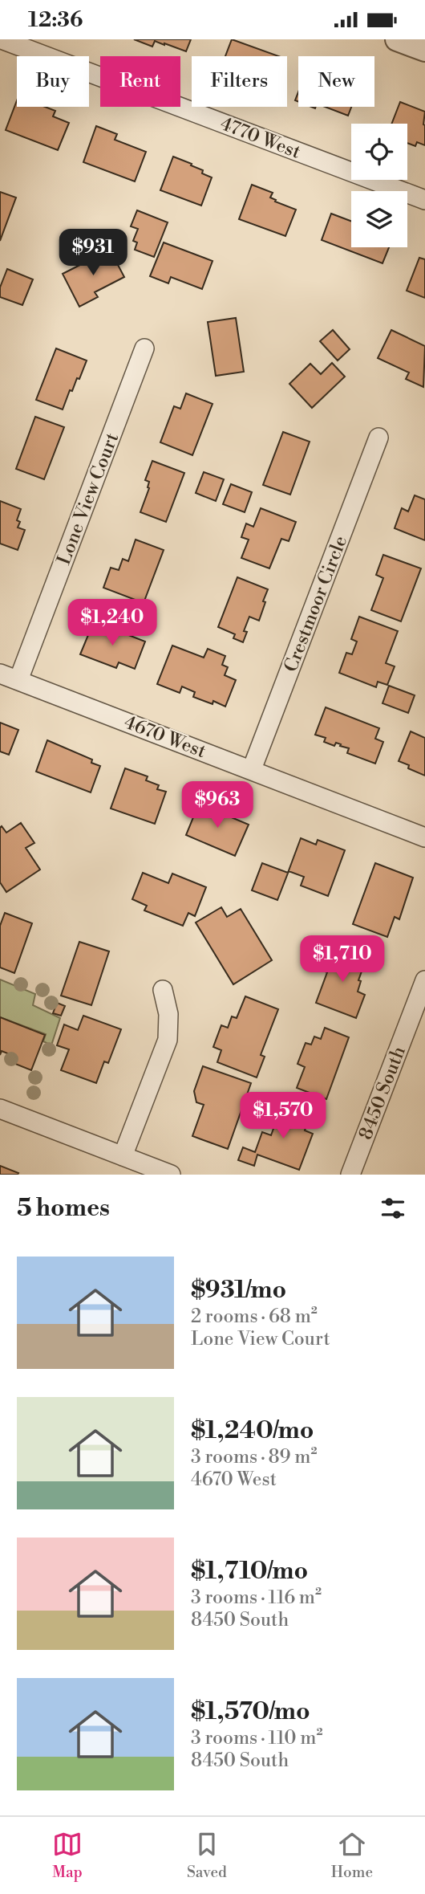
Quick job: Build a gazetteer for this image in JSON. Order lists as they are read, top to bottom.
{
  "streets": {
    "street": [
      "4770 West",
      "Lone View Court",
      "Crestmoor Circle",
      "4670 West",
      "8450 South"
    ]
  },
  "crossings": [
    ["Lone View Court", "4670 West"],
    ["Crestmoor Circle", "4670 West"]
  ],
  "page": {
    "status": "12:36",
    "chip": [
      "Buy",
      "Rent",
      "Filters",
      "New"
    ],
    "price": [
      "$931",
      "$1,240",
      "$963",
      "$1,710",
      "$1,570"
    ],
    "heading": "5 homes",
    "list": [
      {
        "name": "$931/mo",
        "note": "2 rooms · 68 m² · Lone View Court"
      },
      {
        "name": "$1,240/mo",
        "note": "3 rooms · 89 m² · 4670 West"
      },
      {
        "name": "$1,710/mo",
        "note": "3 rooms · 116 m² · 8450 South"
      },
      {
        "name": "$1,570/mo",
        "note": "3 rooms · 110 m² · 8450 South"
      }
    ],
    "tabs": ["Map", "Saved", "Home"]
  }
}
